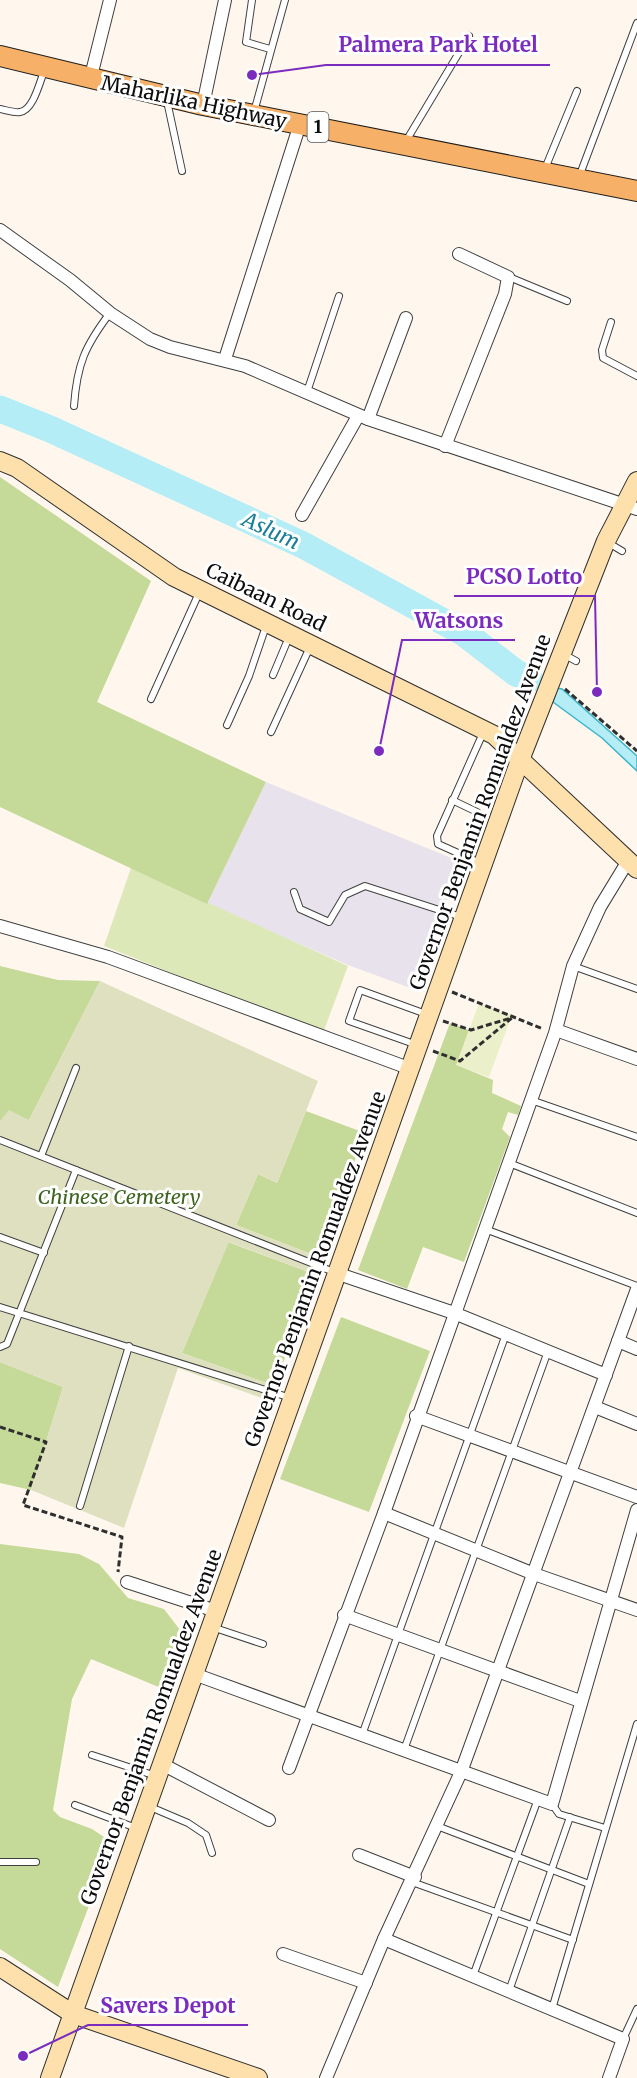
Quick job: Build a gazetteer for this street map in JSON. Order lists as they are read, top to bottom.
{
  "streets": {
    "main road": [
      "Maharlika Highway",
      "1",
      "Caibaan Road",
      "Governor Benjamin Romualdez Avenue"
    ]
  },
  "crossings": [
    ["Caibaan Road", "Governor Benjamin Romualdez Avenue"]
  ],
  "water": ["Aslum"],
  "parks": ["Chinese Cemetery"],
  "places": [
    "Palmera Park Hotel",
    "PCSO Lotto",
    "Watsons",
    "Savers Depot"
  ]
}
